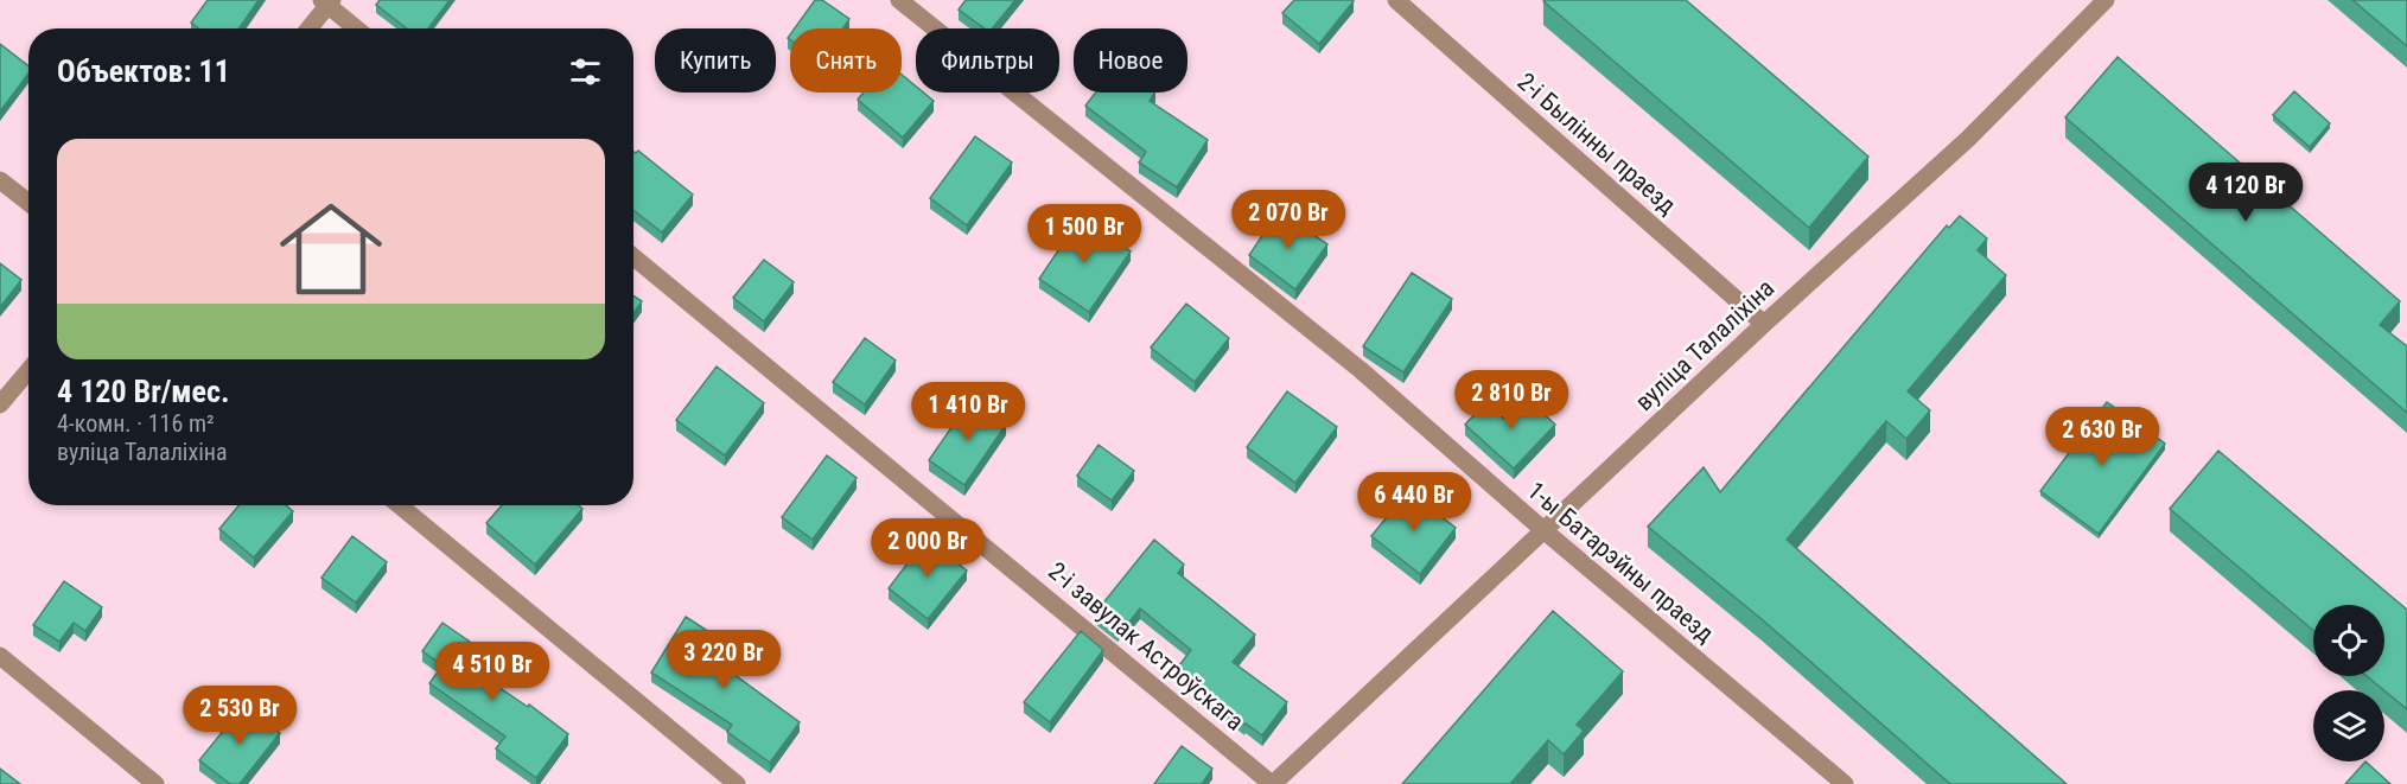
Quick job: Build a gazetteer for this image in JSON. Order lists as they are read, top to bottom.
{
  "streets": {
    "street": [
      "2-і Былінны праезд",
      "вуліца Талаліхіна",
      "1-ы Батарэйны праезд",
      "2-і завулак Астроўскага"
    ]
  },
  "crossings": [
    ["2-і Былінны праезд", "вуліца Талаліхіна"],
    ["вуліца Талаліхіна", "1-ы Батарэйны праезд"],
    ["вуліца Талаліхіна", "2-і завулак Астроўскага"]
  ],
  "page": {
    "chip": [
      "Купить",
      "Снять",
      "Фильтры",
      "Новое"
    ],
    "heading": "Объектов: 11",
    "list": [
      {
        "name": "4 120 Br/мес.",
        "note": "4-комн. · 116 m² · вуліца Талаліхіна"
      }
    ],
    "price": [
      "4 120 Br",
      "2 070 Br",
      "1 500 Br",
      "2 810 Br",
      "1 410 Br",
      "2 630 Br",
      "6 440 Br",
      "2 000 Br",
      "3 220 Br",
      "4 510 Br",
      "2 530 Br"
    ]
  }
}
